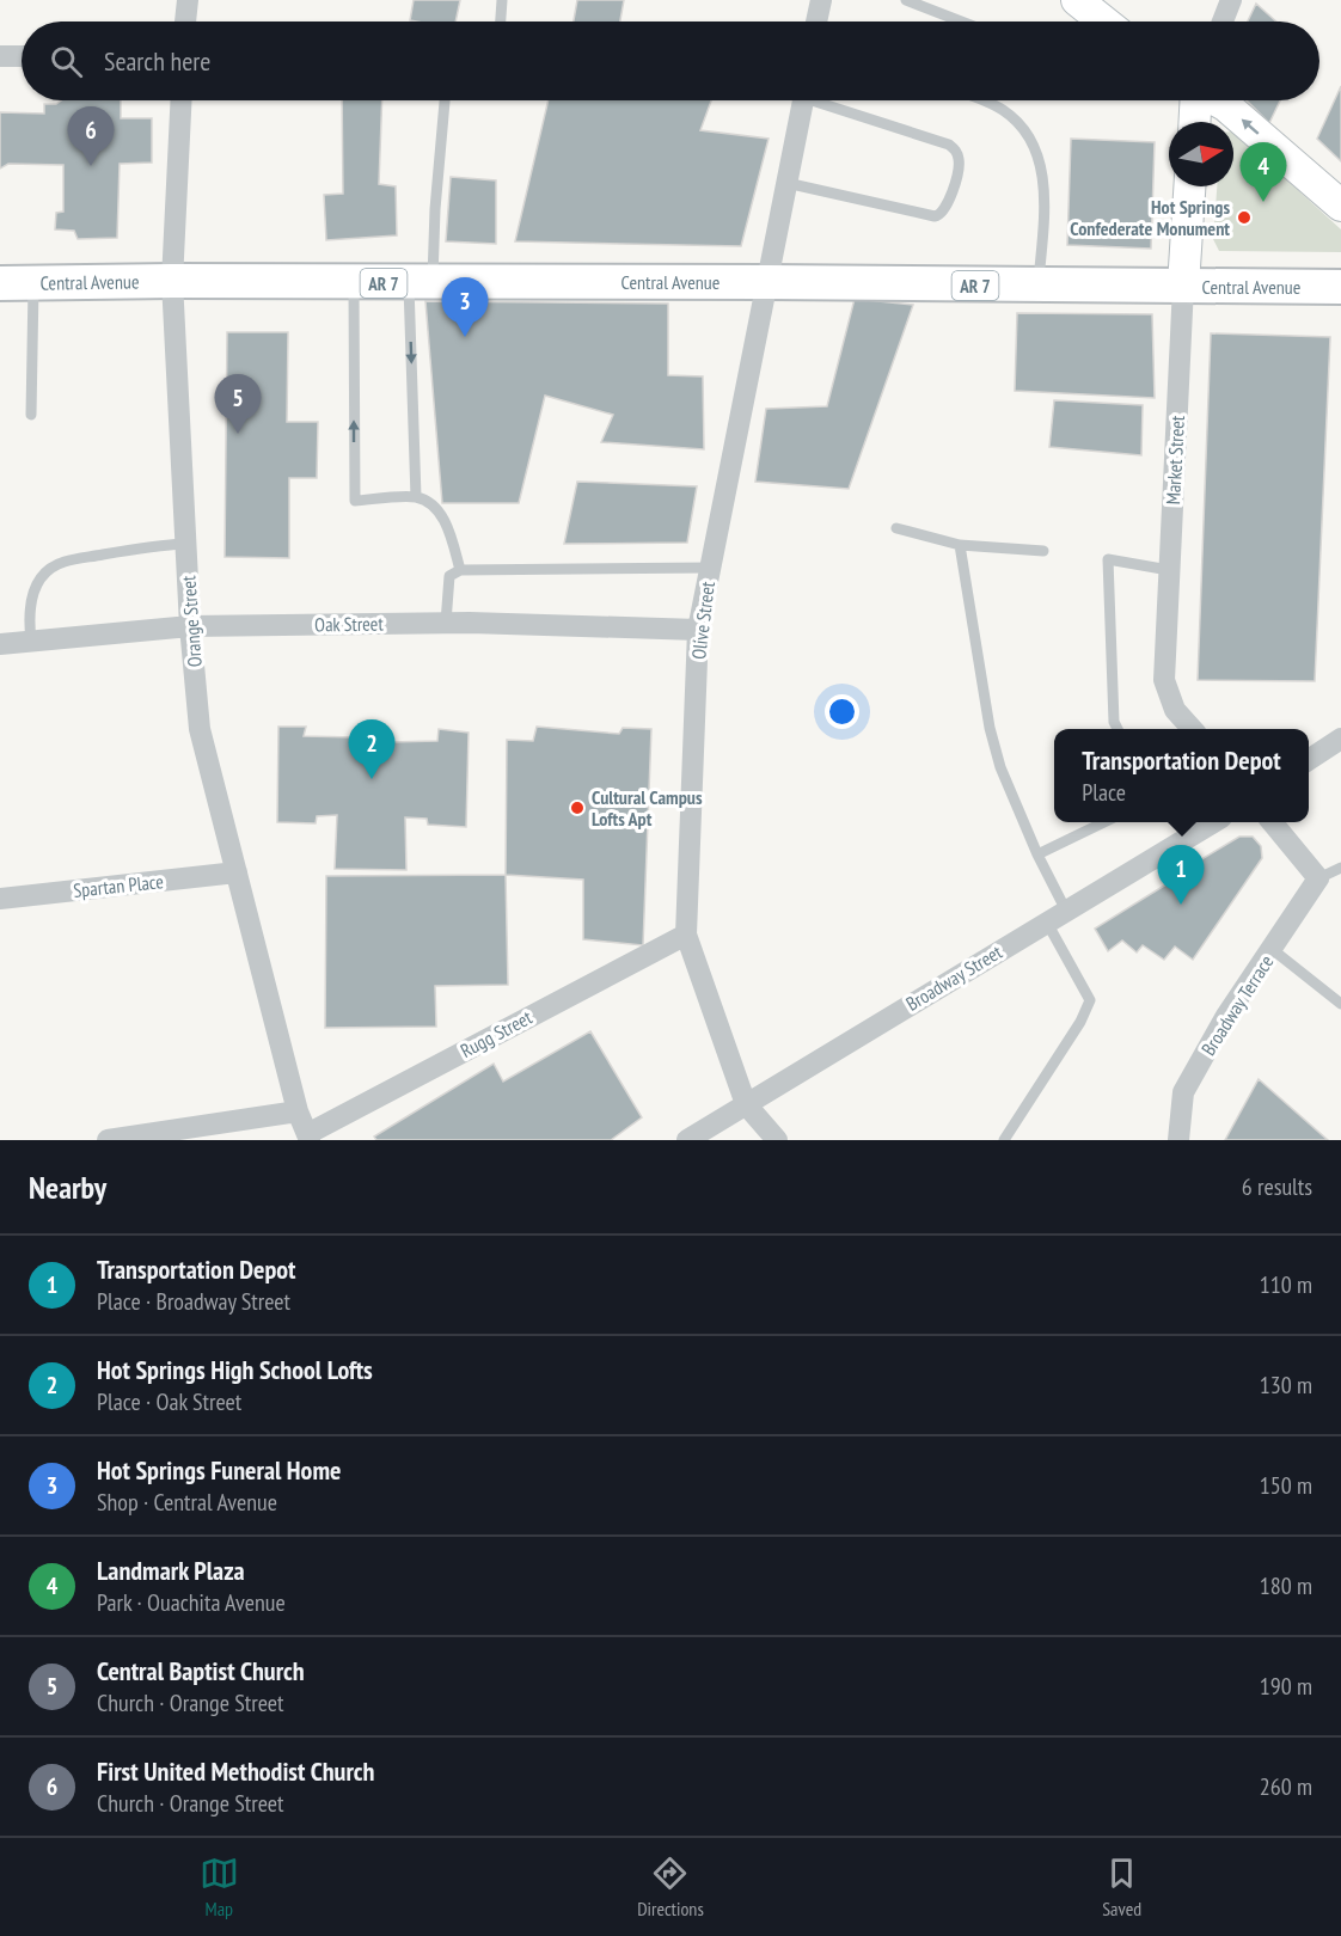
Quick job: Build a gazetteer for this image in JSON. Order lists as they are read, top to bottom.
{
  "streets": {
    "main road": ["Central Avenue", "AR 7"],
    "street": [
      "Market Street",
      "Olive Street",
      "Orange Street",
      "Oak Street",
      "Spartan Place",
      "Broadway Street",
      "Broadway Terrace",
      "Rugg Street"
    ]
  },
  "crossings": [
    ["Central Avenue", "Market Street"],
    ["Central Avenue", "Olive Street"],
    ["Central Avenue", "Orange Street"],
    ["Olive Street", "Oak Street"],
    ["Olive Street", "Broadway Street"],
    ["Olive Street", "Rugg Street"],
    ["Orange Street", "Oak Street"],
    ["Orange Street", "Spartan Place"],
    ["Orange Street", "Rugg Street"]
  ],
  "places": ["Hot Springs Confederate Monument", "Cultural Campus Lofts Apt"],
  "north": "right",
  "page": {
    "search": "Search here",
    "pins": [
      "6",
      "4",
      "3",
      "5",
      "2",
      "1"
    ],
    "popup": ["Transportation Depot", "Place"],
    "heading": ["Nearby", "6 results"],
    "list": [
      {
        "mark": "1",
        "name": "Transportation Depot",
        "note": "Place · Broadway Street",
        "value": "110 m"
      },
      {
        "mark": "2",
        "name": "Hot Springs High School Lofts",
        "note": "Place · Oak Street",
        "value": "130 m"
      },
      {
        "mark": "3",
        "name": "Hot Springs Funeral Home",
        "note": "Shop · Central Avenue",
        "value": "150 m"
      },
      {
        "mark": "4",
        "name": "Landmark Plaza",
        "note": "Park · Ouachita Avenue",
        "value": "180 m"
      },
      {
        "mark": "5",
        "name": "Central Baptist Church",
        "note": "Church · Orange Street",
        "value": "190 m"
      },
      {
        "mark": "6",
        "name": "First United Methodist Church",
        "note": "Church · Orange Street",
        "value": "260 m"
      }
    ],
    "nav": ["Map", "Directions", "Saved"]
  }
}
